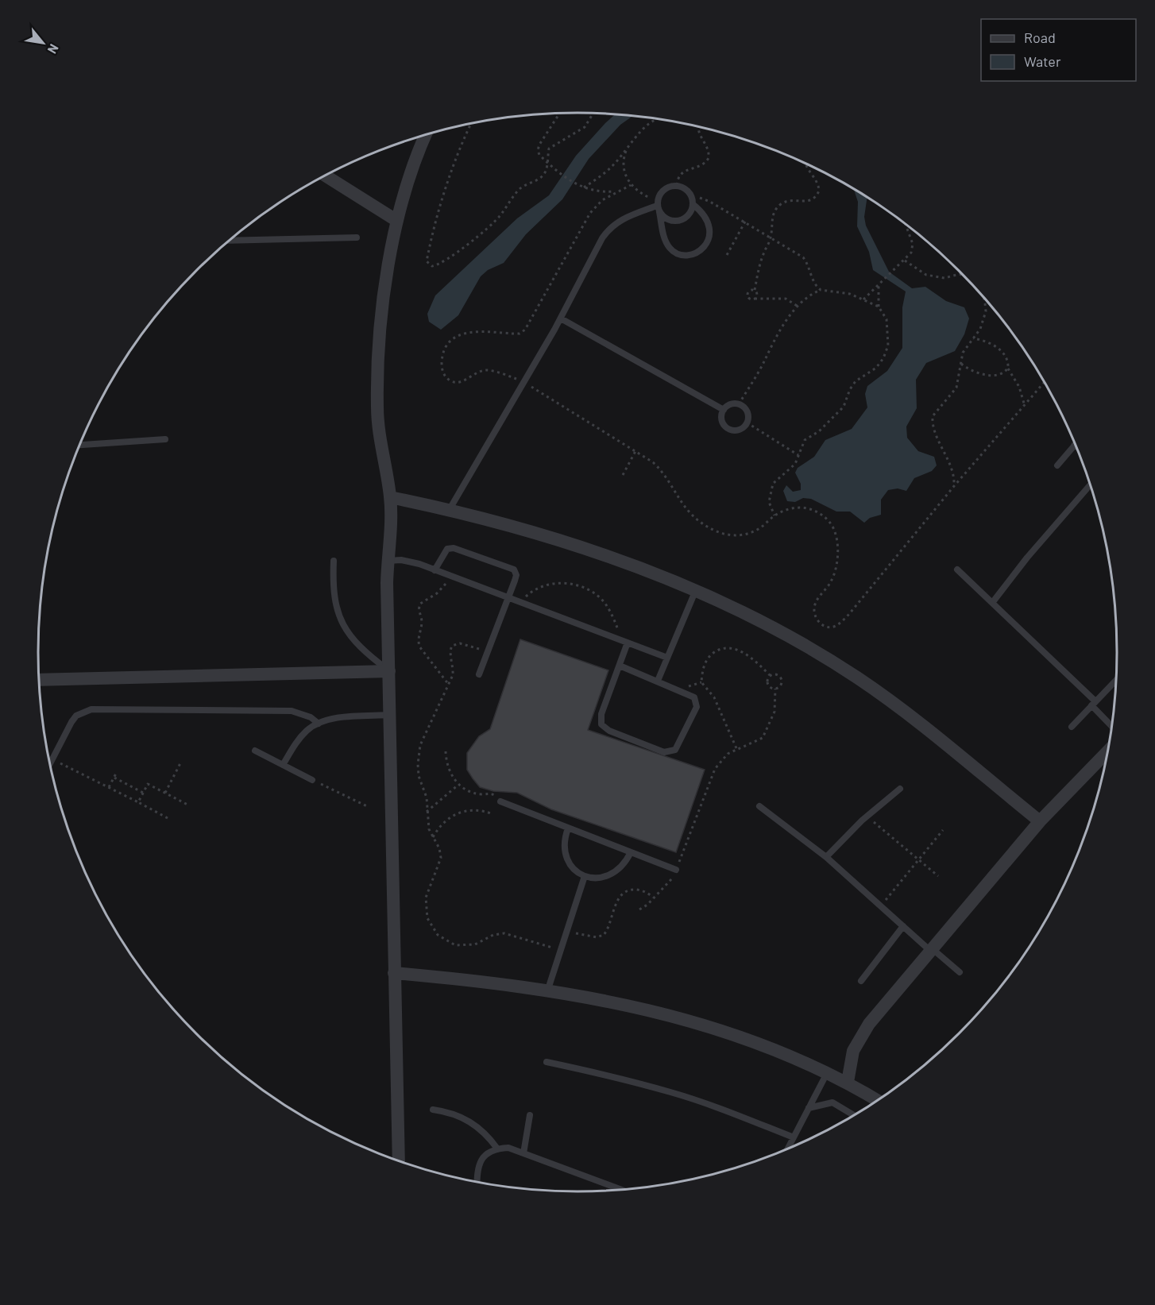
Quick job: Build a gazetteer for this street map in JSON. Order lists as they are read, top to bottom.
{
  "legend": ["Road", "Water"],
  "north": "bottom right"
}
